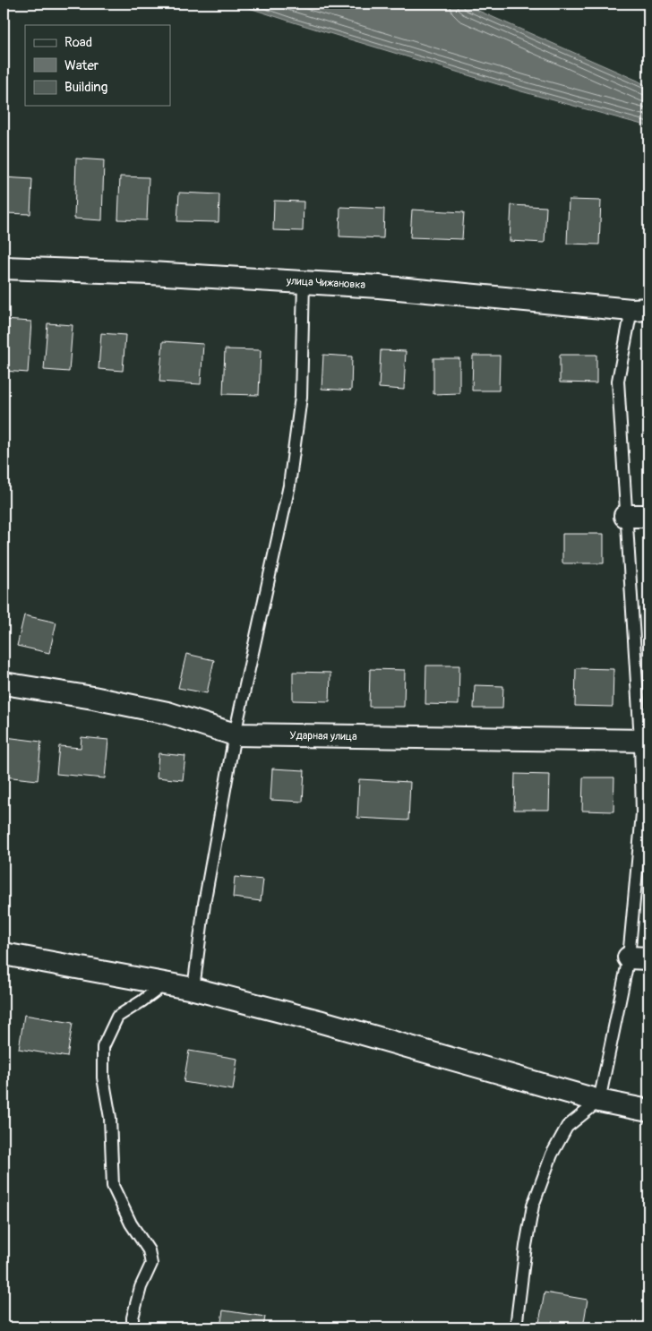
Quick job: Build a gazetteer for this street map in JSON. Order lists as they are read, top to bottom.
{
  "streets": {
    "street": ["улица Чижановка", "Ударная улица"]
  },
  "legend": ["Road", "Water", "Building"]
}
